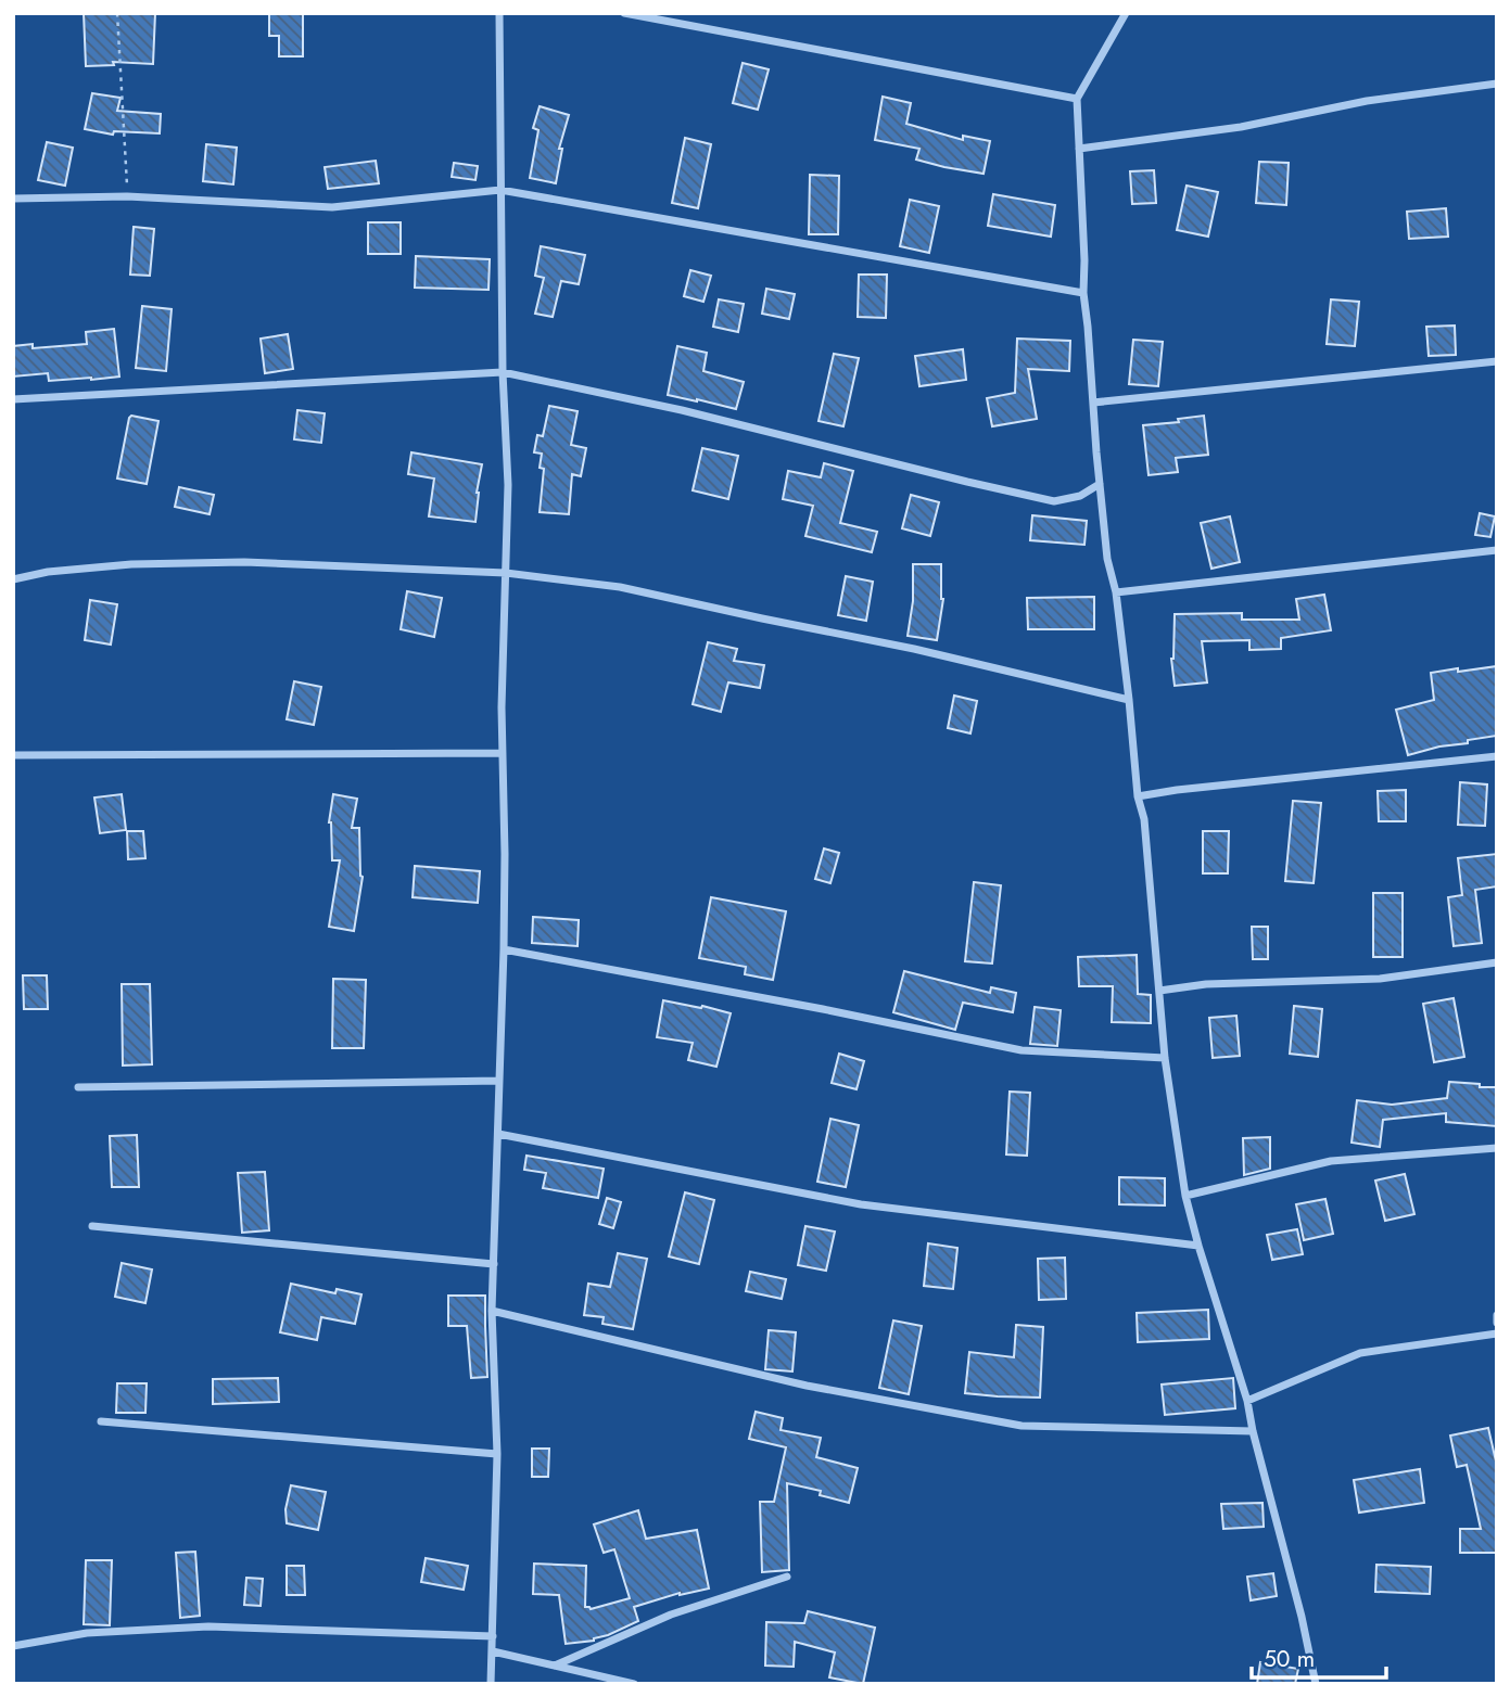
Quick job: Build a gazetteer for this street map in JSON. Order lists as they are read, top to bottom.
{
  "scale_bar": "50 m"
}
